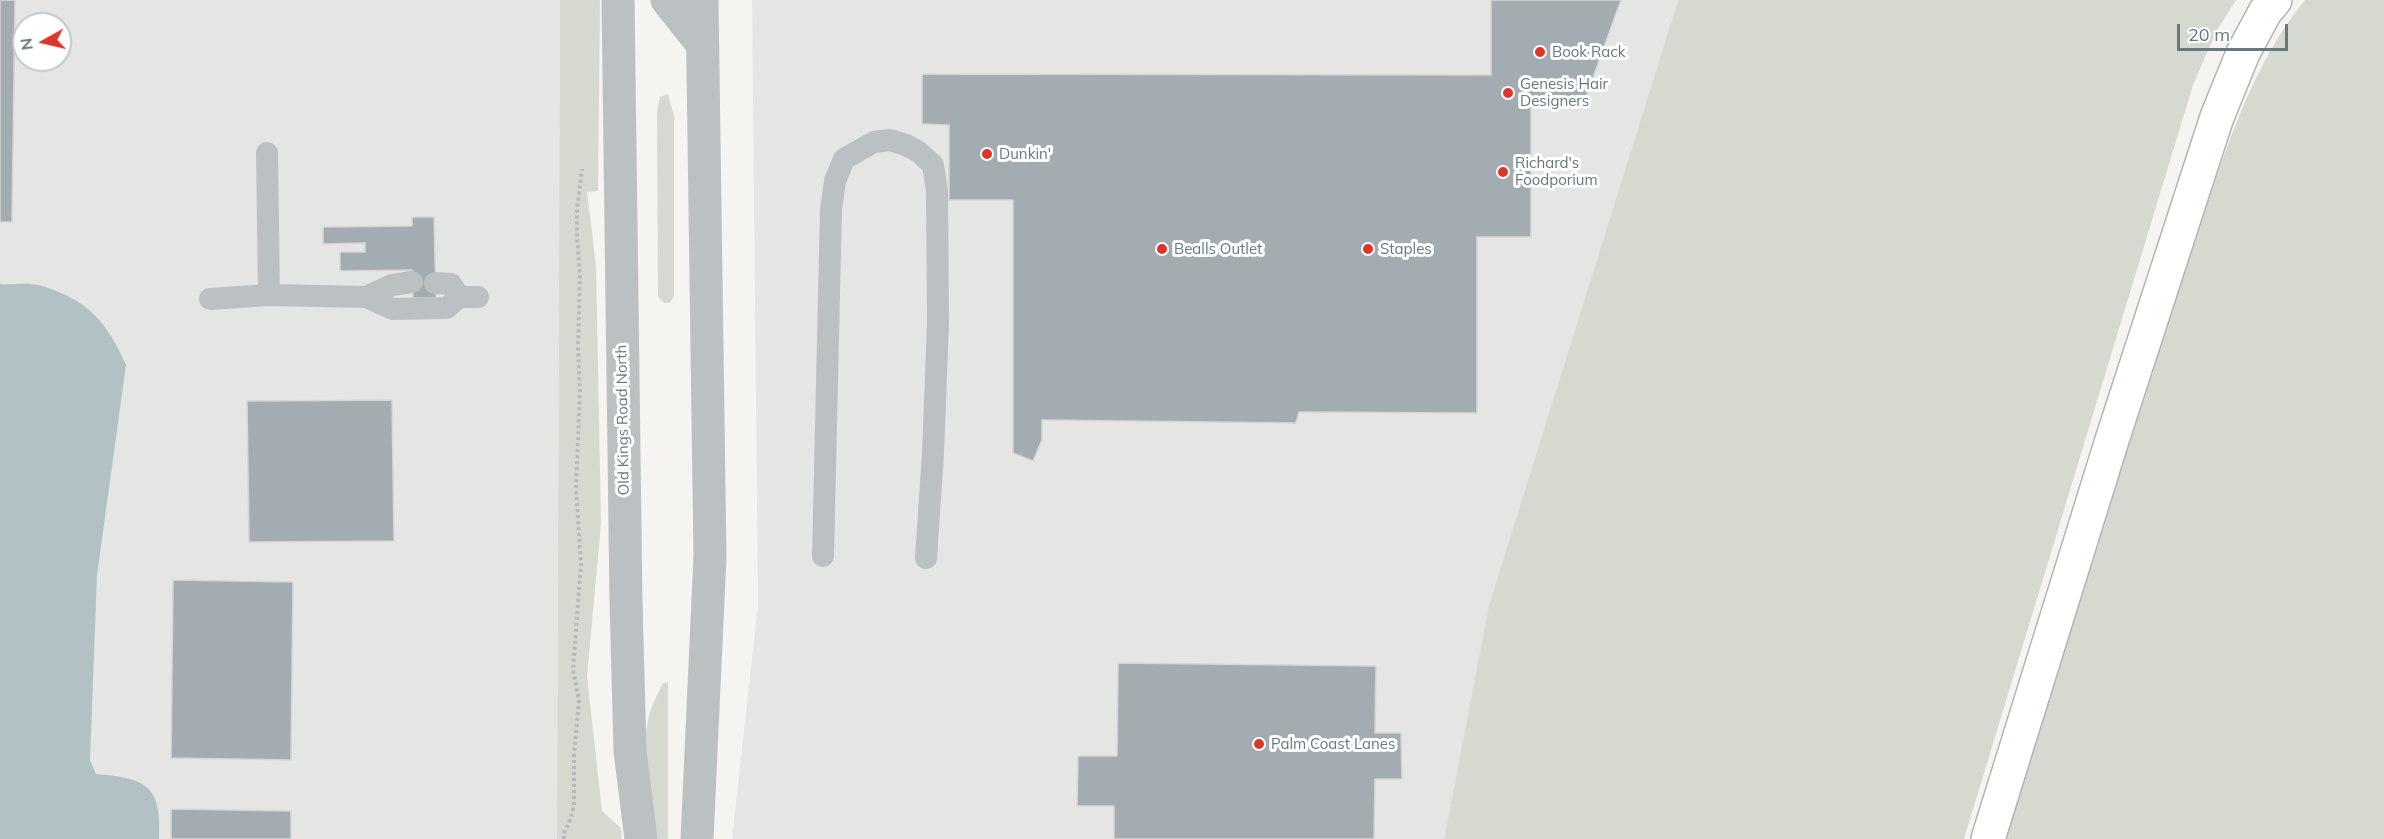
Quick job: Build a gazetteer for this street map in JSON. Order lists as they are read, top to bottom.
{
  "streets": {
    "street": ["Old Kings Road North"]
  },
  "places": [
    "Book Rack",
    "Genesis Hair Designers",
    "Dunkin'",
    "Richard's Foodporium",
    "Bealls Outlet",
    "Staples",
    "Palm Coast Lanes"
  ],
  "scale_bar": "20 m",
  "north": "left"
}
